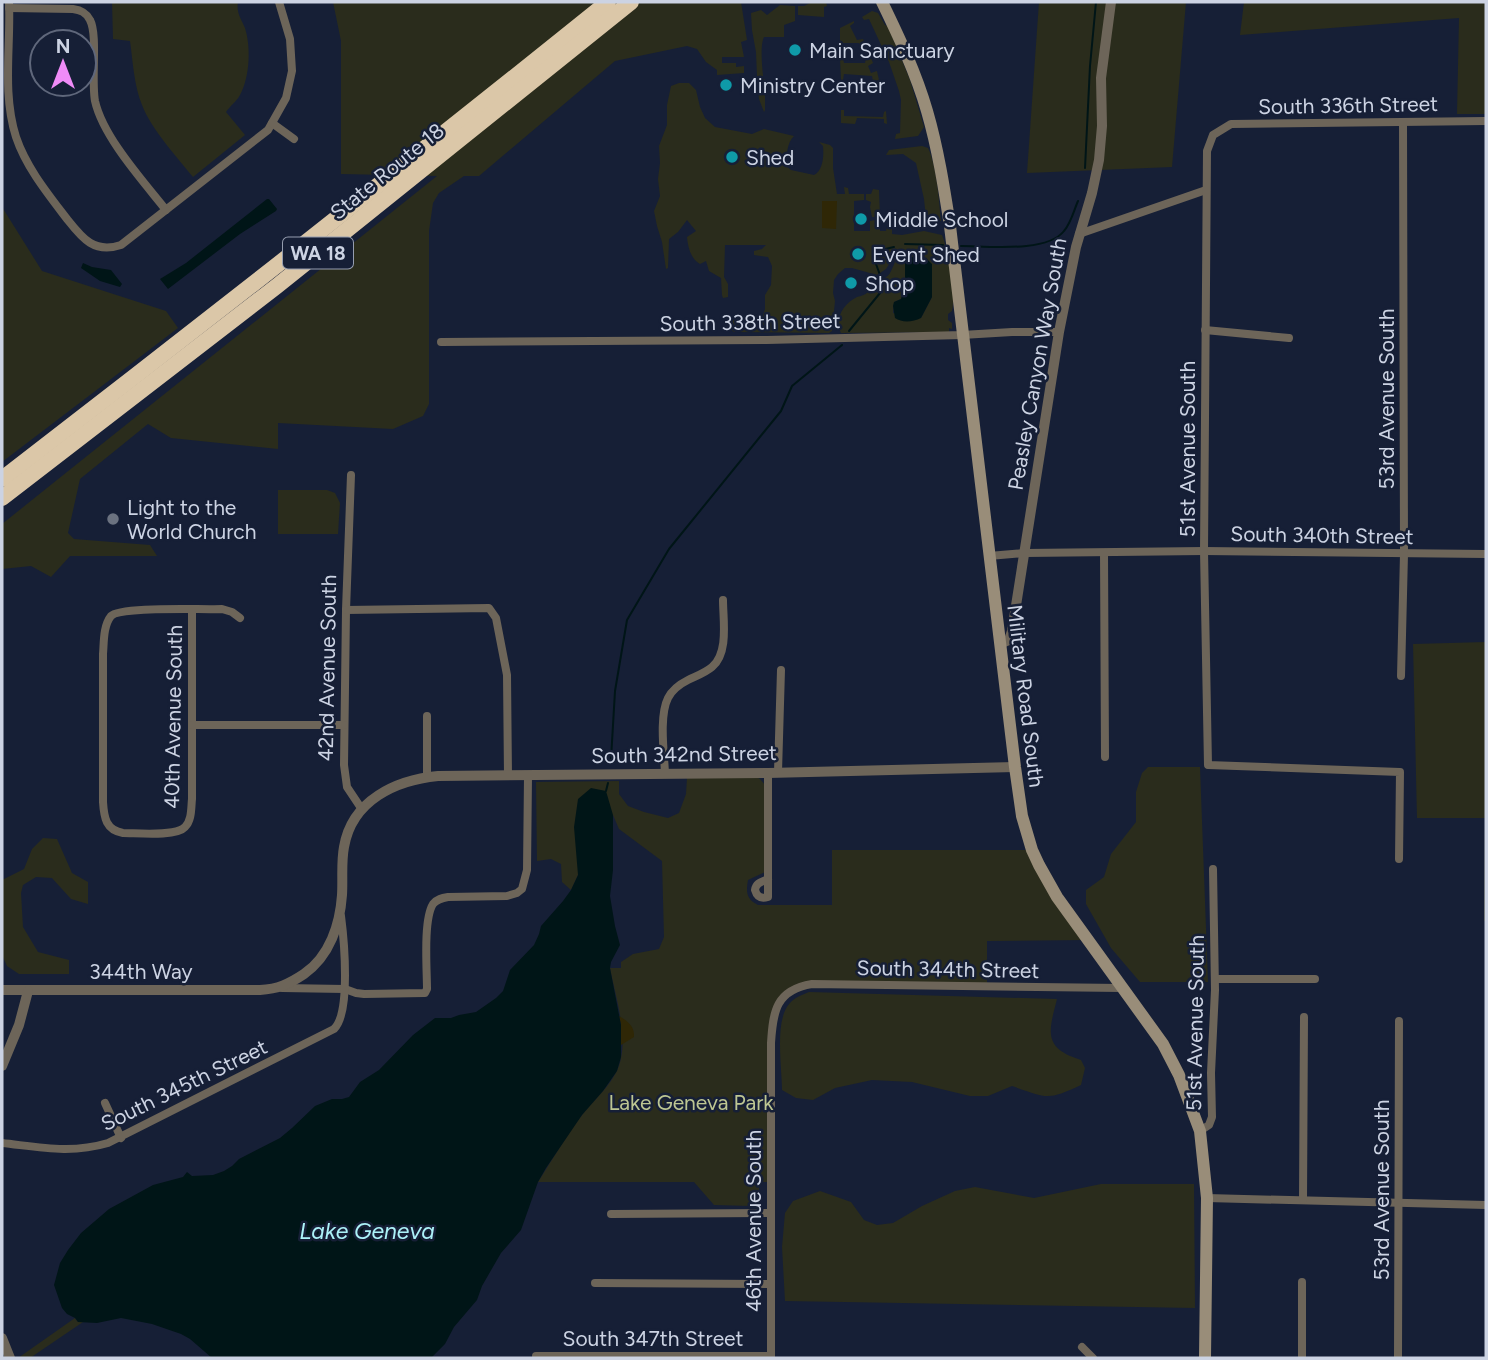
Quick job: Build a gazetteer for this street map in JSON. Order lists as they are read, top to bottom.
{
  "streets": {
    "highway": ["State Route 18", "WA 18"],
    "main road": ["Military Road South"],
    "street": [
      "South 336th Street",
      "South 338th Street",
      "Peasley Canyon Way South",
      "53rd Avenue South",
      "51st Avenue South",
      "South 340th Street",
      "42nd Avenue South",
      "40th Avenue South",
      "South 342nd Street",
      "South 344th Street",
      "344th Way",
      "South 345th Street",
      "46th Avenue South",
      "South 347th Street"
    ]
  },
  "crossings": [
    ["South 336th Street", "53rd Avenue South"],
    ["South 336th Street", "51st Avenue South"],
    ["South 338th Street", "Peasley Canyon Way South"],
    ["South 338th Street", "Military Road South"],
    ["Peasley Canyon Way South", "South 340th Street"],
    ["Peasley Canyon Way South", "Military Road South"],
    ["53rd Avenue South", "South 340th Street"],
    ["51st Avenue South", "South 340th Street"],
    ["51st Avenue South", "Military Road South"],
    ["South 340th Street", "Military Road South"],
    ["42nd Avenue South", "South 342nd Street"],
    ["Military Road South", "South 342nd Street"],
    ["Military Road South", "South 344th Street"],
    ["South 344th Street", "46th Avenue South"],
    ["46th Avenue South", "South 347th Street"]
  ],
  "water": ["Lake Geneva"],
  "parks": ["Lake Geneva Park"],
  "places": [
    "Main Sanctuary",
    "Ministry Center",
    "Shed",
    "Middle School",
    "Event Shed",
    "Shop",
    "Light to the World Church"
  ],
  "north": "top"
}
